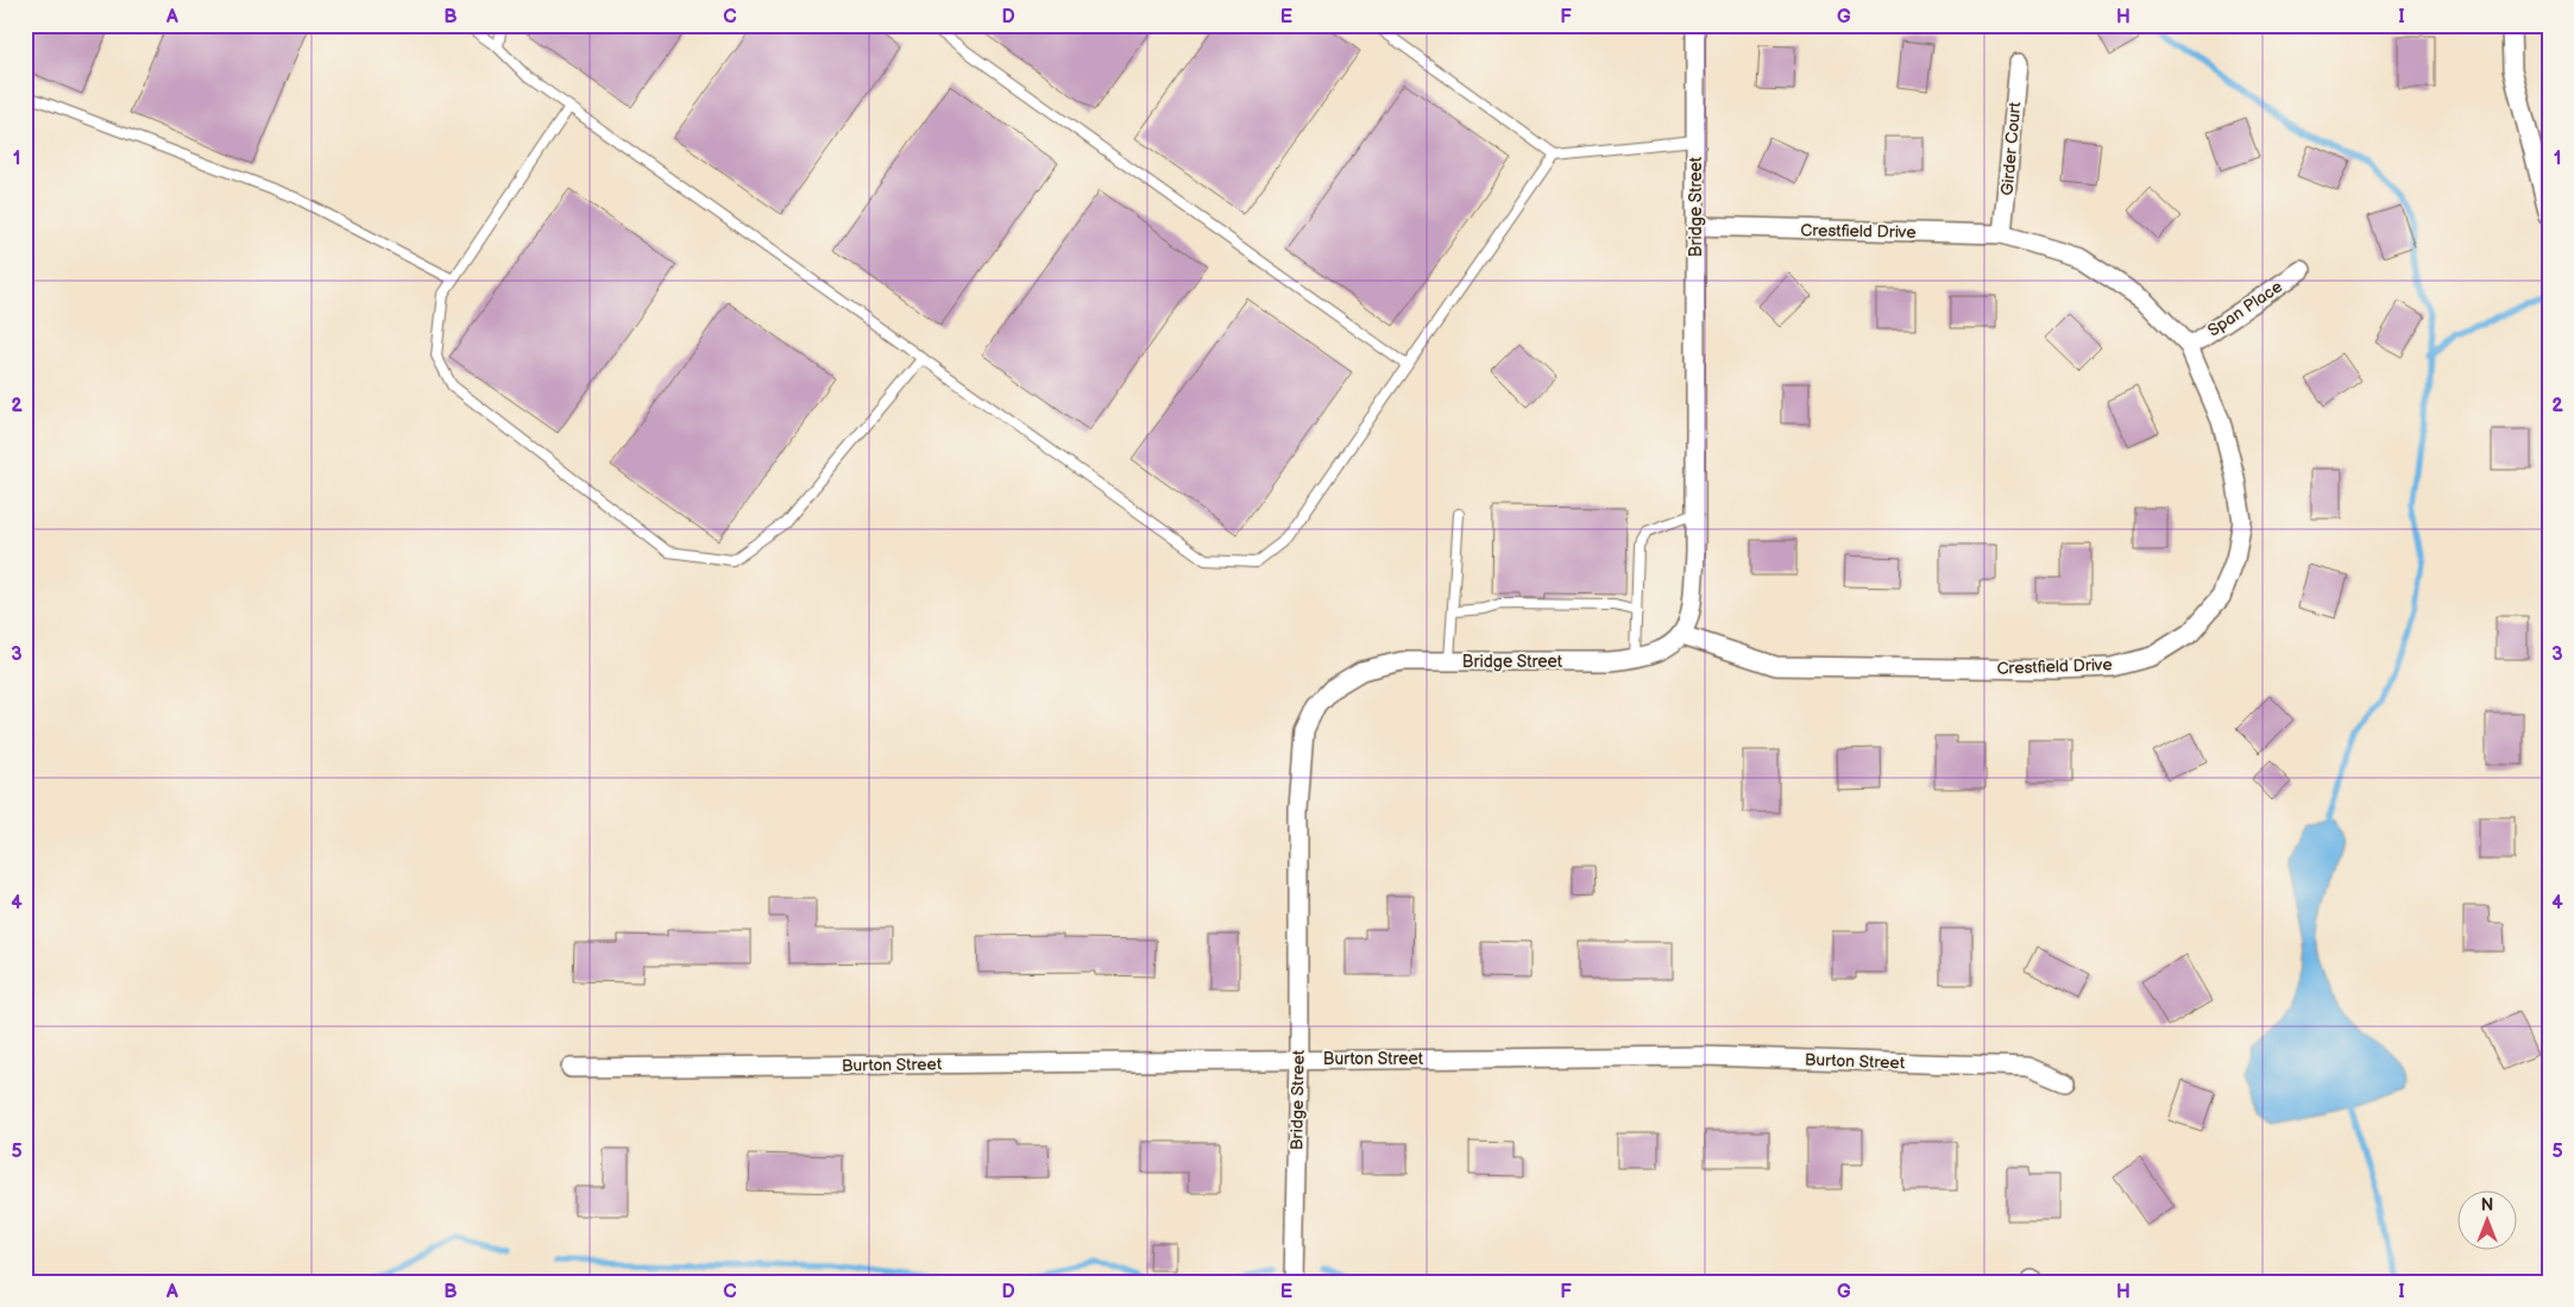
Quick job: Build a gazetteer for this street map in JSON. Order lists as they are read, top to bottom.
{
  "streets": {
    "street": [
      "Girder Court",
      "Bridge Street",
      "Crestfield Drive",
      "Span Place",
      "Burton Street"
    ]
  },
  "crossings": [
    ["Girder Court", "Crestfield Drive"],
    ["Bridge Street", "Crestfield Drive"],
    ["Bridge Street", "Burton Street"],
    ["Crestfield Drive", "Span Place"]
  ],
  "north": "top",
  "grid": {
    "columns": [
      "A",
      "B",
      "C",
      "D",
      "E",
      "F",
      "G",
      "H",
      "I"
    ],
    "rows": [
      "1",
      "2",
      "3",
      "4",
      "5"
    ]
  }
}
